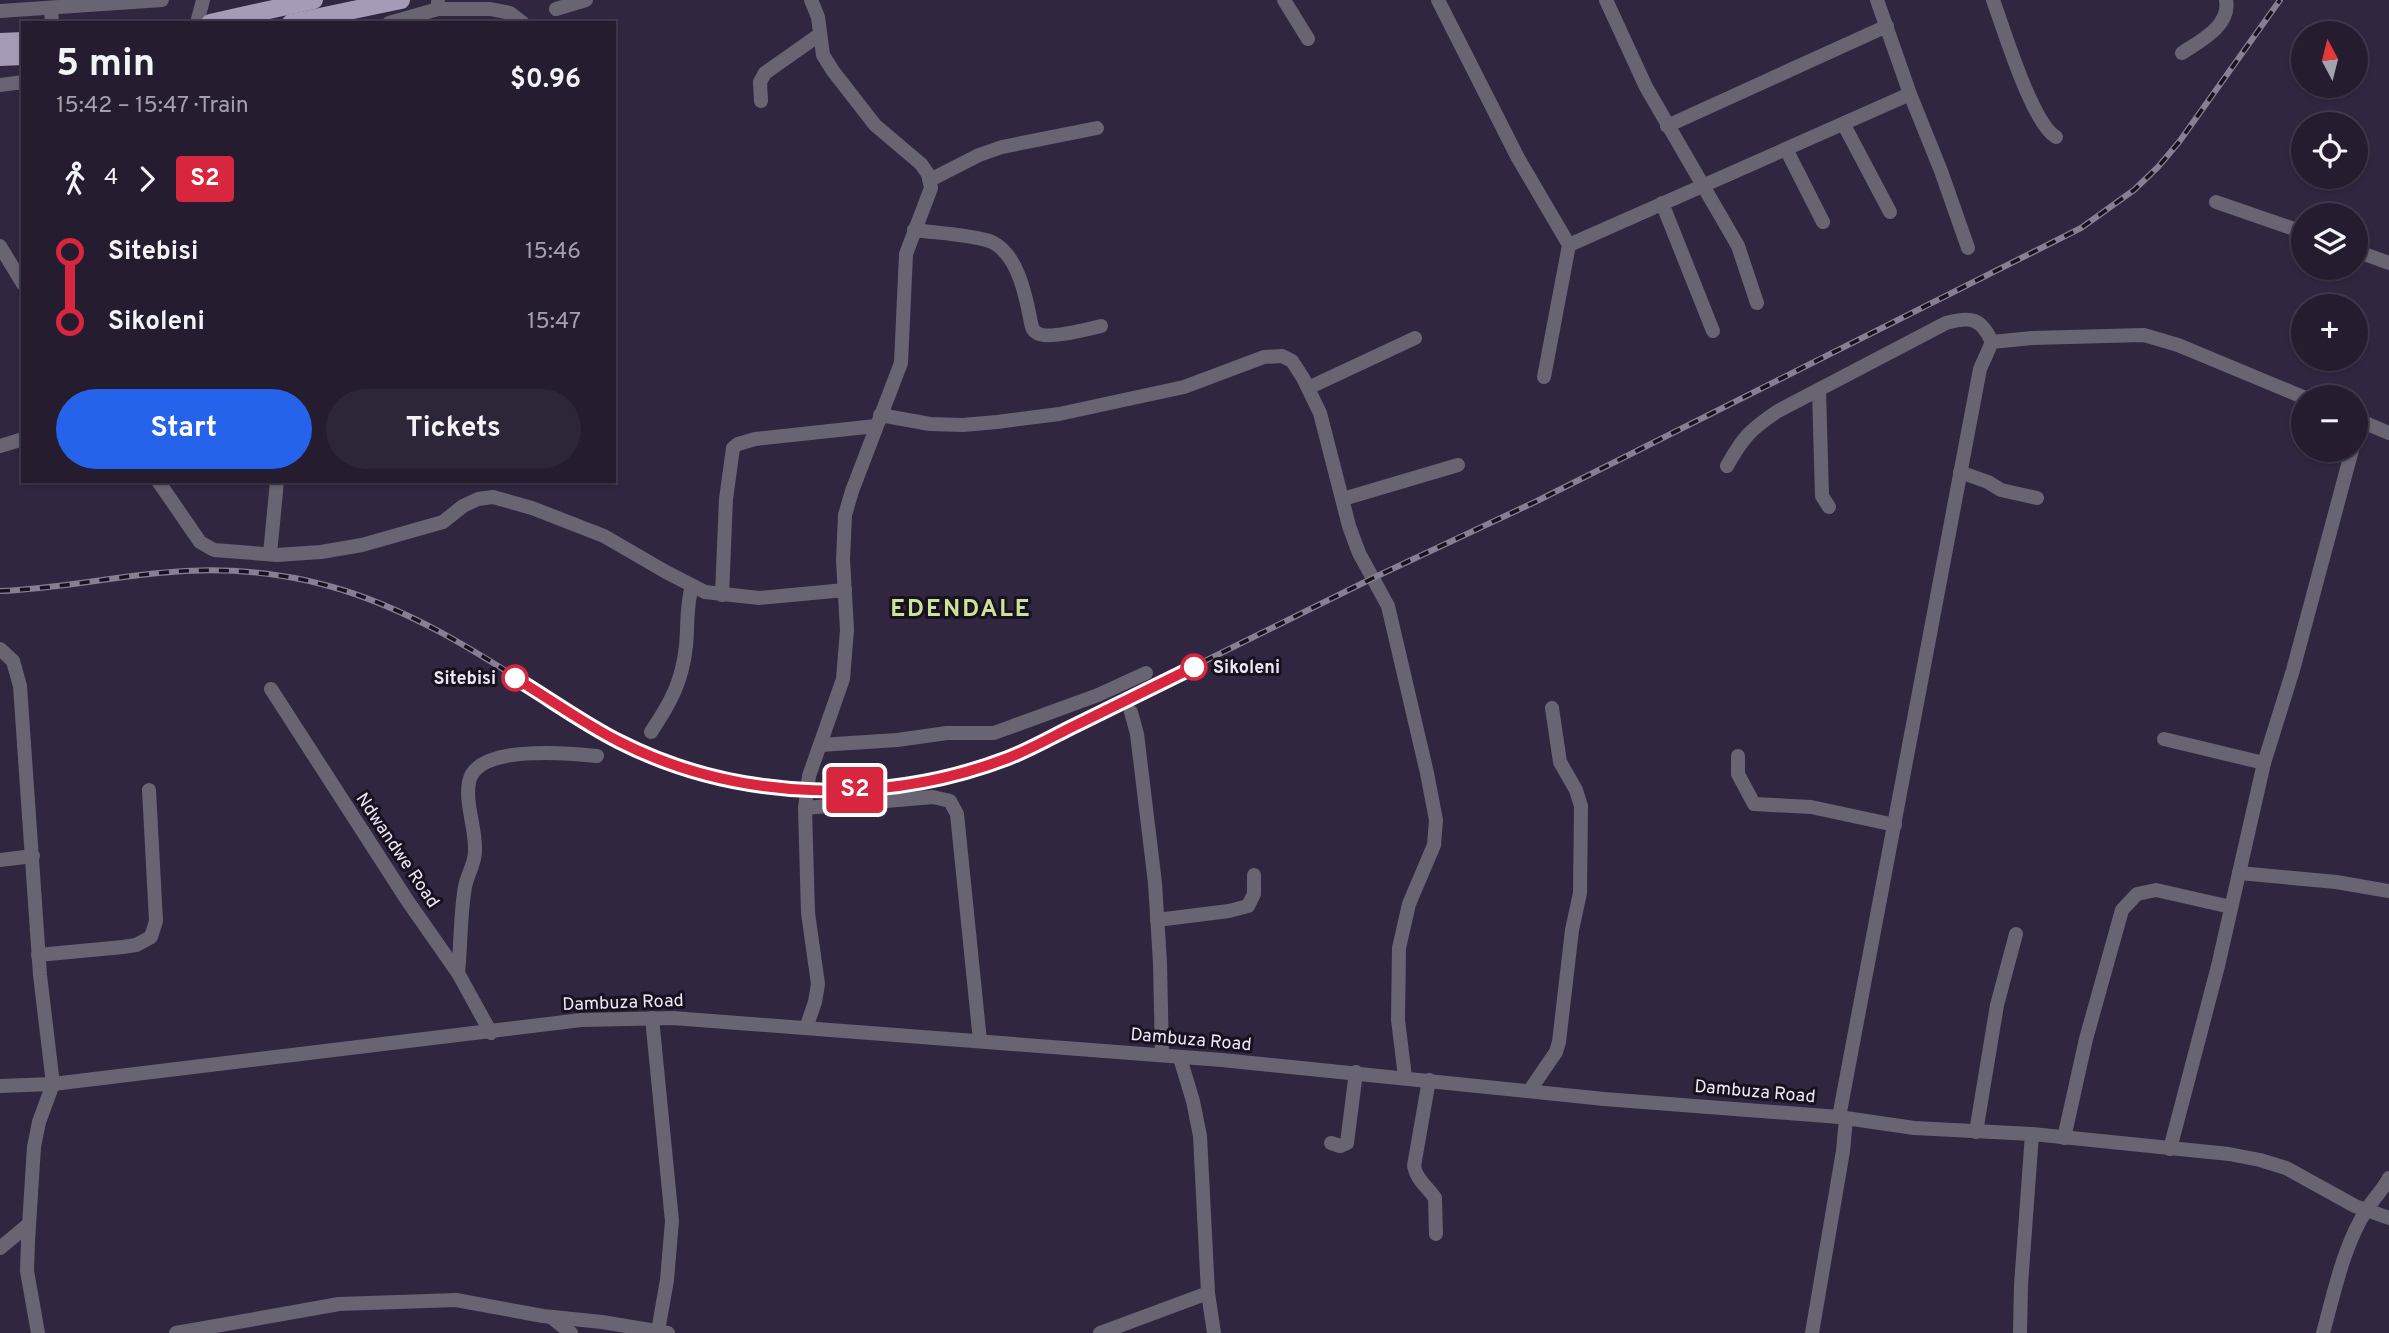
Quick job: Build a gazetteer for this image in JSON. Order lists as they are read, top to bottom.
{
  "streets": {
    "street": ["Ndwandwe Road", "Dambuza Road"]
  },
  "crossings": [
    ["Ndwandwe Road", "Dambuza Road"]
  ],
  "districts": ["EDENDALE"],
  "places": ["Sikoleni", "Sitebisi"],
  "north": "top",
  "page": {
    "on_map": "S2",
    "map_buttons": ["+", "−"],
    "heading": ["5 min", "15:42 – 15:47 · Train", "$0.96"],
    "legs": ["4", "S2"],
    "list": [
      {
        "name": "Sitebisi",
        "value": "15:46"
      },
      {
        "name": "Sikoleni",
        "value": "15:47"
      }
    ],
    "buttons": ["Start", "Tickets"]
  }
}
